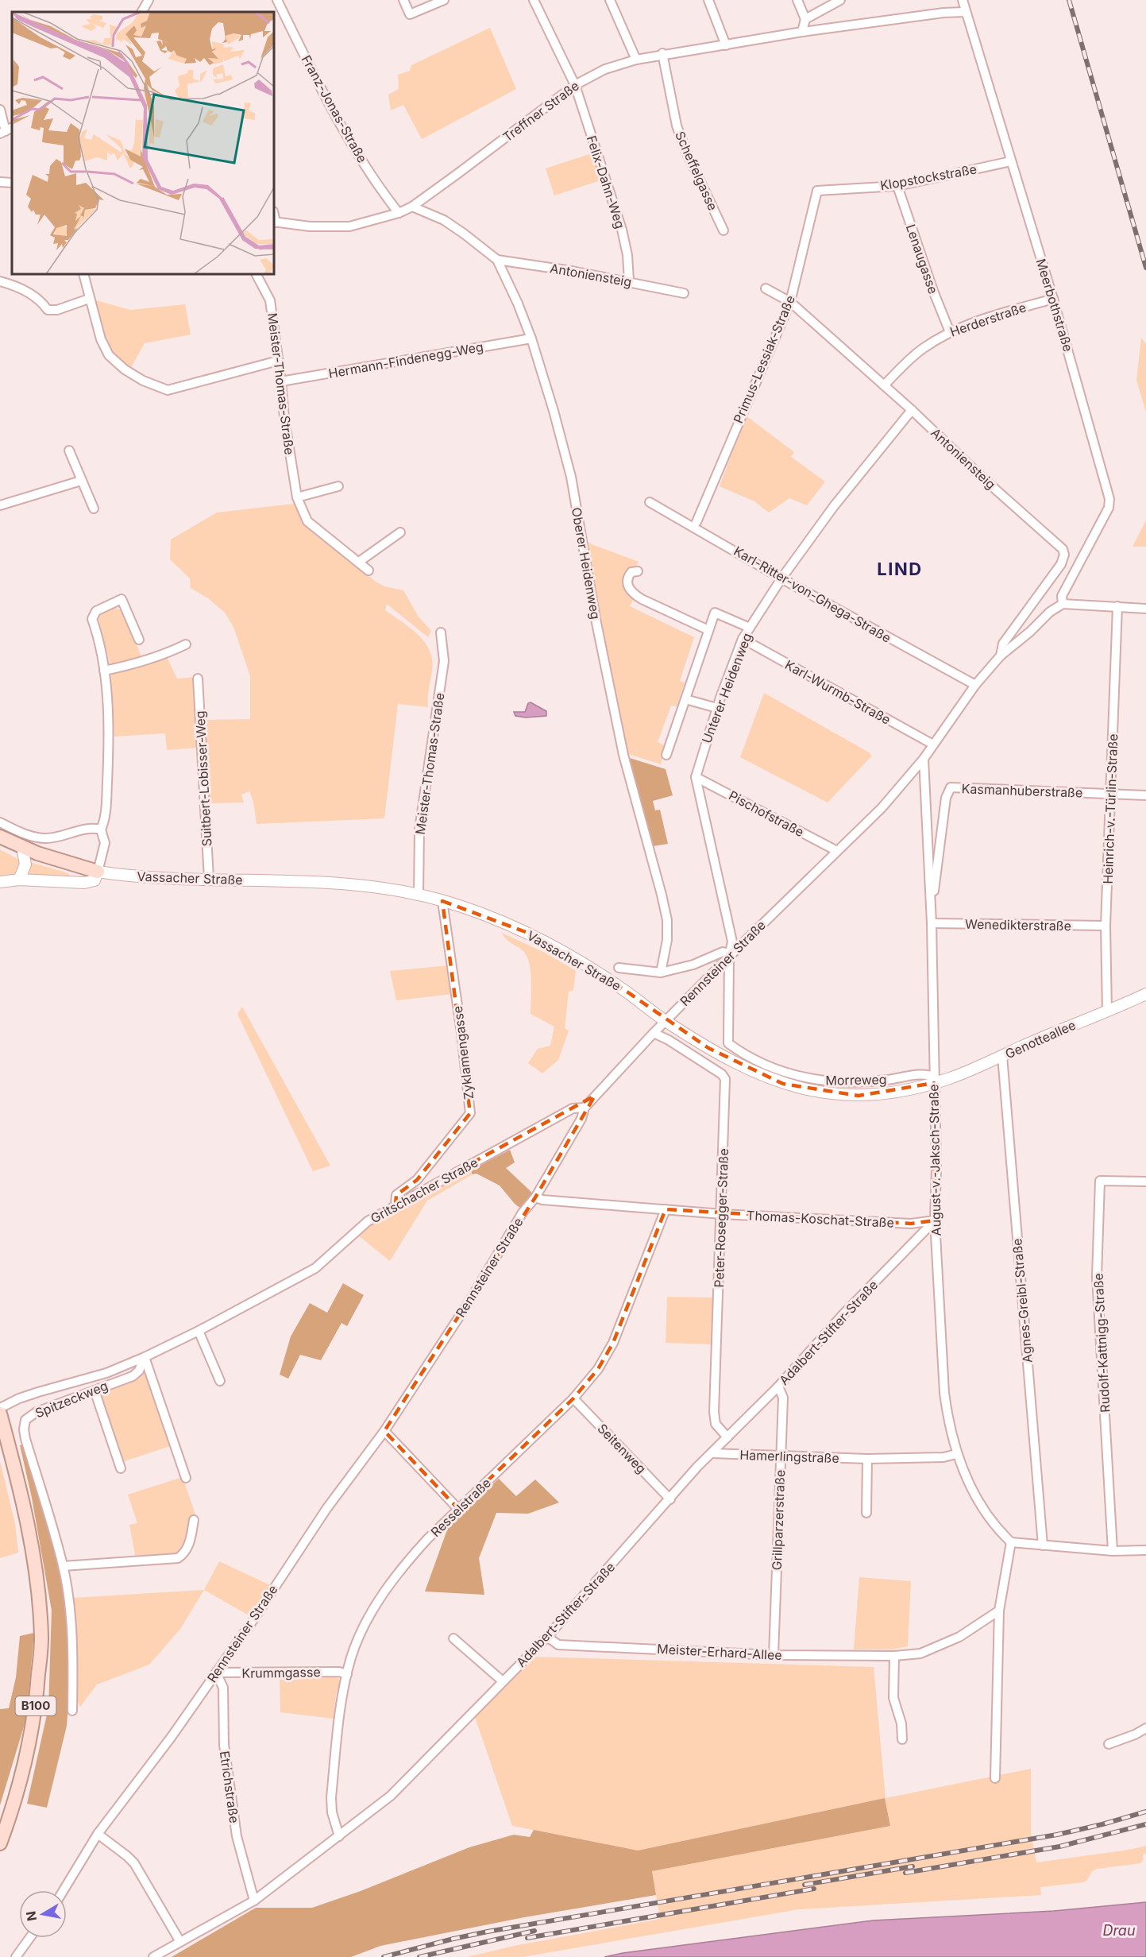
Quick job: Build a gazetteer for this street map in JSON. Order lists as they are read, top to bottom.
{
  "streets": {
    "main road": ["Vassacher Straße", "Genotteallee", "B100"],
    "street": [
      "Franz-Jonas-Straße",
      "Treffner Straße",
      "Scheffelgasse",
      "Klopstockstraße",
      "Felix-Dahn-Weg",
      "Lenaugasse",
      "Antoniensteig",
      "Meerbothstraße",
      "Herderstraße",
      "Primus-Lessiak-Straße",
      "Hermann-Findenegg-Weg",
      "Meister-Thomas-Straße",
      "Oberer Heidenweg",
      "Karl-Ritter-von-Ghega-Straße",
      "Unterer Heidenweg",
      "Karl-Wurmb-Straße",
      "Suitbert-Lobisser-Weg",
      "Kasmanhuberstraße",
      "Heinrich-v.-Türlin-Straße",
      "Pischofstraße",
      "Wenedikterstraße",
      "Rennsteiner Straße",
      "Zyklamengasse",
      "Morreweg",
      "August-v.-Jaksch-Straße",
      "Gritschacher Straße",
      "Peter-Rosegger-Straße",
      "Thomas-Koschat-Straße",
      "Agnes-Greibl-Straße",
      "Adalbert-Stifter-Straße",
      "Rudolf-Kattnigg-Straße",
      "Spitzeckweg",
      "Seitenweg",
      "Hamerlingstraße",
      "Resselstraße",
      "Grillparzerstraße",
      "Meister-Erhard-Allee",
      "Krummgasse",
      "Etrichstraße"
    ]
  },
  "crossings": [
    ["Franz-Jonas-Straße", "Treffner Straße"],
    ["Treffner Straße", "Scheffelgasse"],
    ["Treffner Straße", "Felix-Dahn-Weg"],
    ["Treffner Straße", "Meerbothstraße"],
    ["Treffner Straße", "Oberer Heidenweg"],
    ["Klopstockstraße", "Lenaugasse"],
    ["Klopstockstraße", "Meerbothstraße"],
    ["Klopstockstraße", "Primus-Lessiak-Straße"],
    ["Felix-Dahn-Weg", "Antoniensteig"],
    ["Lenaugasse", "Herderstraße"],
    ["Antoniensteig", "Herderstraße"],
    ["Antoniensteig", "Primus-Lessiak-Straße"],
    ["Antoniensteig", "Oberer Heidenweg"],
    ["Antoniensteig", "Unterer Heidenweg"],
    ["Antoniensteig", "Rennsteiner Straße"],
    ["Meerbothstraße", "Herderstraße"],
    ["Meerbothstraße", "Rennsteiner Straße"],
    ["Hermann-Findenegg-Weg", "Meister-Thomas-Straße"],
    ["Hermann-Findenegg-Weg", "Oberer Heidenweg"],
    ["Meister-Thomas-Straße", "Vassacher Straße"],
    ["Karl-Ritter-von-Ghega-Straße", "Unterer Heidenweg"],
    ["Karl-Ritter-von-Ghega-Straße", "Rennsteiner Straße"],
    ["Unterer Heidenweg", "Karl-Wurmb-Straße"],
    ["Unterer Heidenweg", "Pischofstraße"],
    ["Unterer Heidenweg", "Rennsteiner Straße"],
    ["Unterer Heidenweg", "Morreweg"],
    ["Karl-Wurmb-Straße", "Rennsteiner Straße"],
    ["Suitbert-Lobisser-Weg", "Vassacher Straße"],
    ["Kasmanhuberstraße", "Heinrich-v.-Türlin-Straße"],
    ["Kasmanhuberstraße", "August-v.-Jaksch-Straße"],
    ["Heinrich-v.-Türlin-Straße", "Wenedikterstraße"],
    ["Heinrich-v.-Türlin-Straße", "Genotteallee"],
    ["Pischofstraße", "Rennsteiner Straße"],
    ["Vassacher Straße", "Rennsteiner Straße"],
    ["Vassacher Straße", "Genotteallee"],
    ["Vassacher Straße", "Zyklamengasse"],
    ["Vassacher Straße", "Morreweg"],
    ["Vassacher Straße", "August-v.-Jaksch-Straße"],
    ["Wenedikterstraße", "August-v.-Jaksch-Straße"],
    ["Rennsteiner Straße", "Morreweg"],
    ["Rennsteiner Straße", "August-v.-Jaksch-Straße"],
    ["Rennsteiner Straße", "Gritschacher Straße"],
    ["Rennsteiner Straße", "Peter-Rosegger-Straße"],
    ["Rennsteiner Straße", "Thomas-Koschat-Straße"],
    ["Rennsteiner Straße", "Krummgasse"],
    ["Rennsteiner Straße", "Etrichstraße"],
    ["Genotteallee", "Morreweg"],
    ["Genotteallee", "August-v.-Jaksch-Straße"],
    ["Genotteallee", "Agnes-Greibl-Straße"],
    ["Zyklamengasse", "Gritschacher Straße"],
    ["Morreweg", "August-v.-Jaksch-Straße"],
    ["August-v.-Jaksch-Straße", "Thomas-Koschat-Straße"],
    ["August-v.-Jaksch-Straße", "Adalbert-Stifter-Straße"],
    ["August-v.-Jaksch-Straße", "Hamerlingstraße"],
    ["Gritschacher Straße", "Spitzeckweg"],
    ["Peter-Rosegger-Straße", "Thomas-Koschat-Straße"],
    ["Peter-Rosegger-Straße", "Adalbert-Stifter-Straße"],
    ["Thomas-Koschat-Straße", "Adalbert-Stifter-Straße"],
    ["Thomas-Koschat-Straße", "Resselstraße"],
    ["Adalbert-Stifter-Straße", "Seitenweg"],
    ["Adalbert-Stifter-Straße", "Hamerlingstraße"],
    ["Adalbert-Stifter-Straße", "Resselstraße"],
    ["Adalbert-Stifter-Straße", "Grillparzerstraße"],
    ["Adalbert-Stifter-Straße", "Meister-Erhard-Allee"],
    ["Adalbert-Stifter-Straße", "Etrichstraße"],
    ["Seitenweg", "Resselstraße"],
    ["Hamerlingstraße", "Grillparzerstraße"],
    ["Resselstraße", "Krummgasse"],
    ["Grillparzerstraße", "Meister-Erhard-Allee"],
    ["Krummgasse", "Etrichstraße"]
  ],
  "districts": ["LIND"],
  "water": ["Drau"],
  "north": "left"
}
